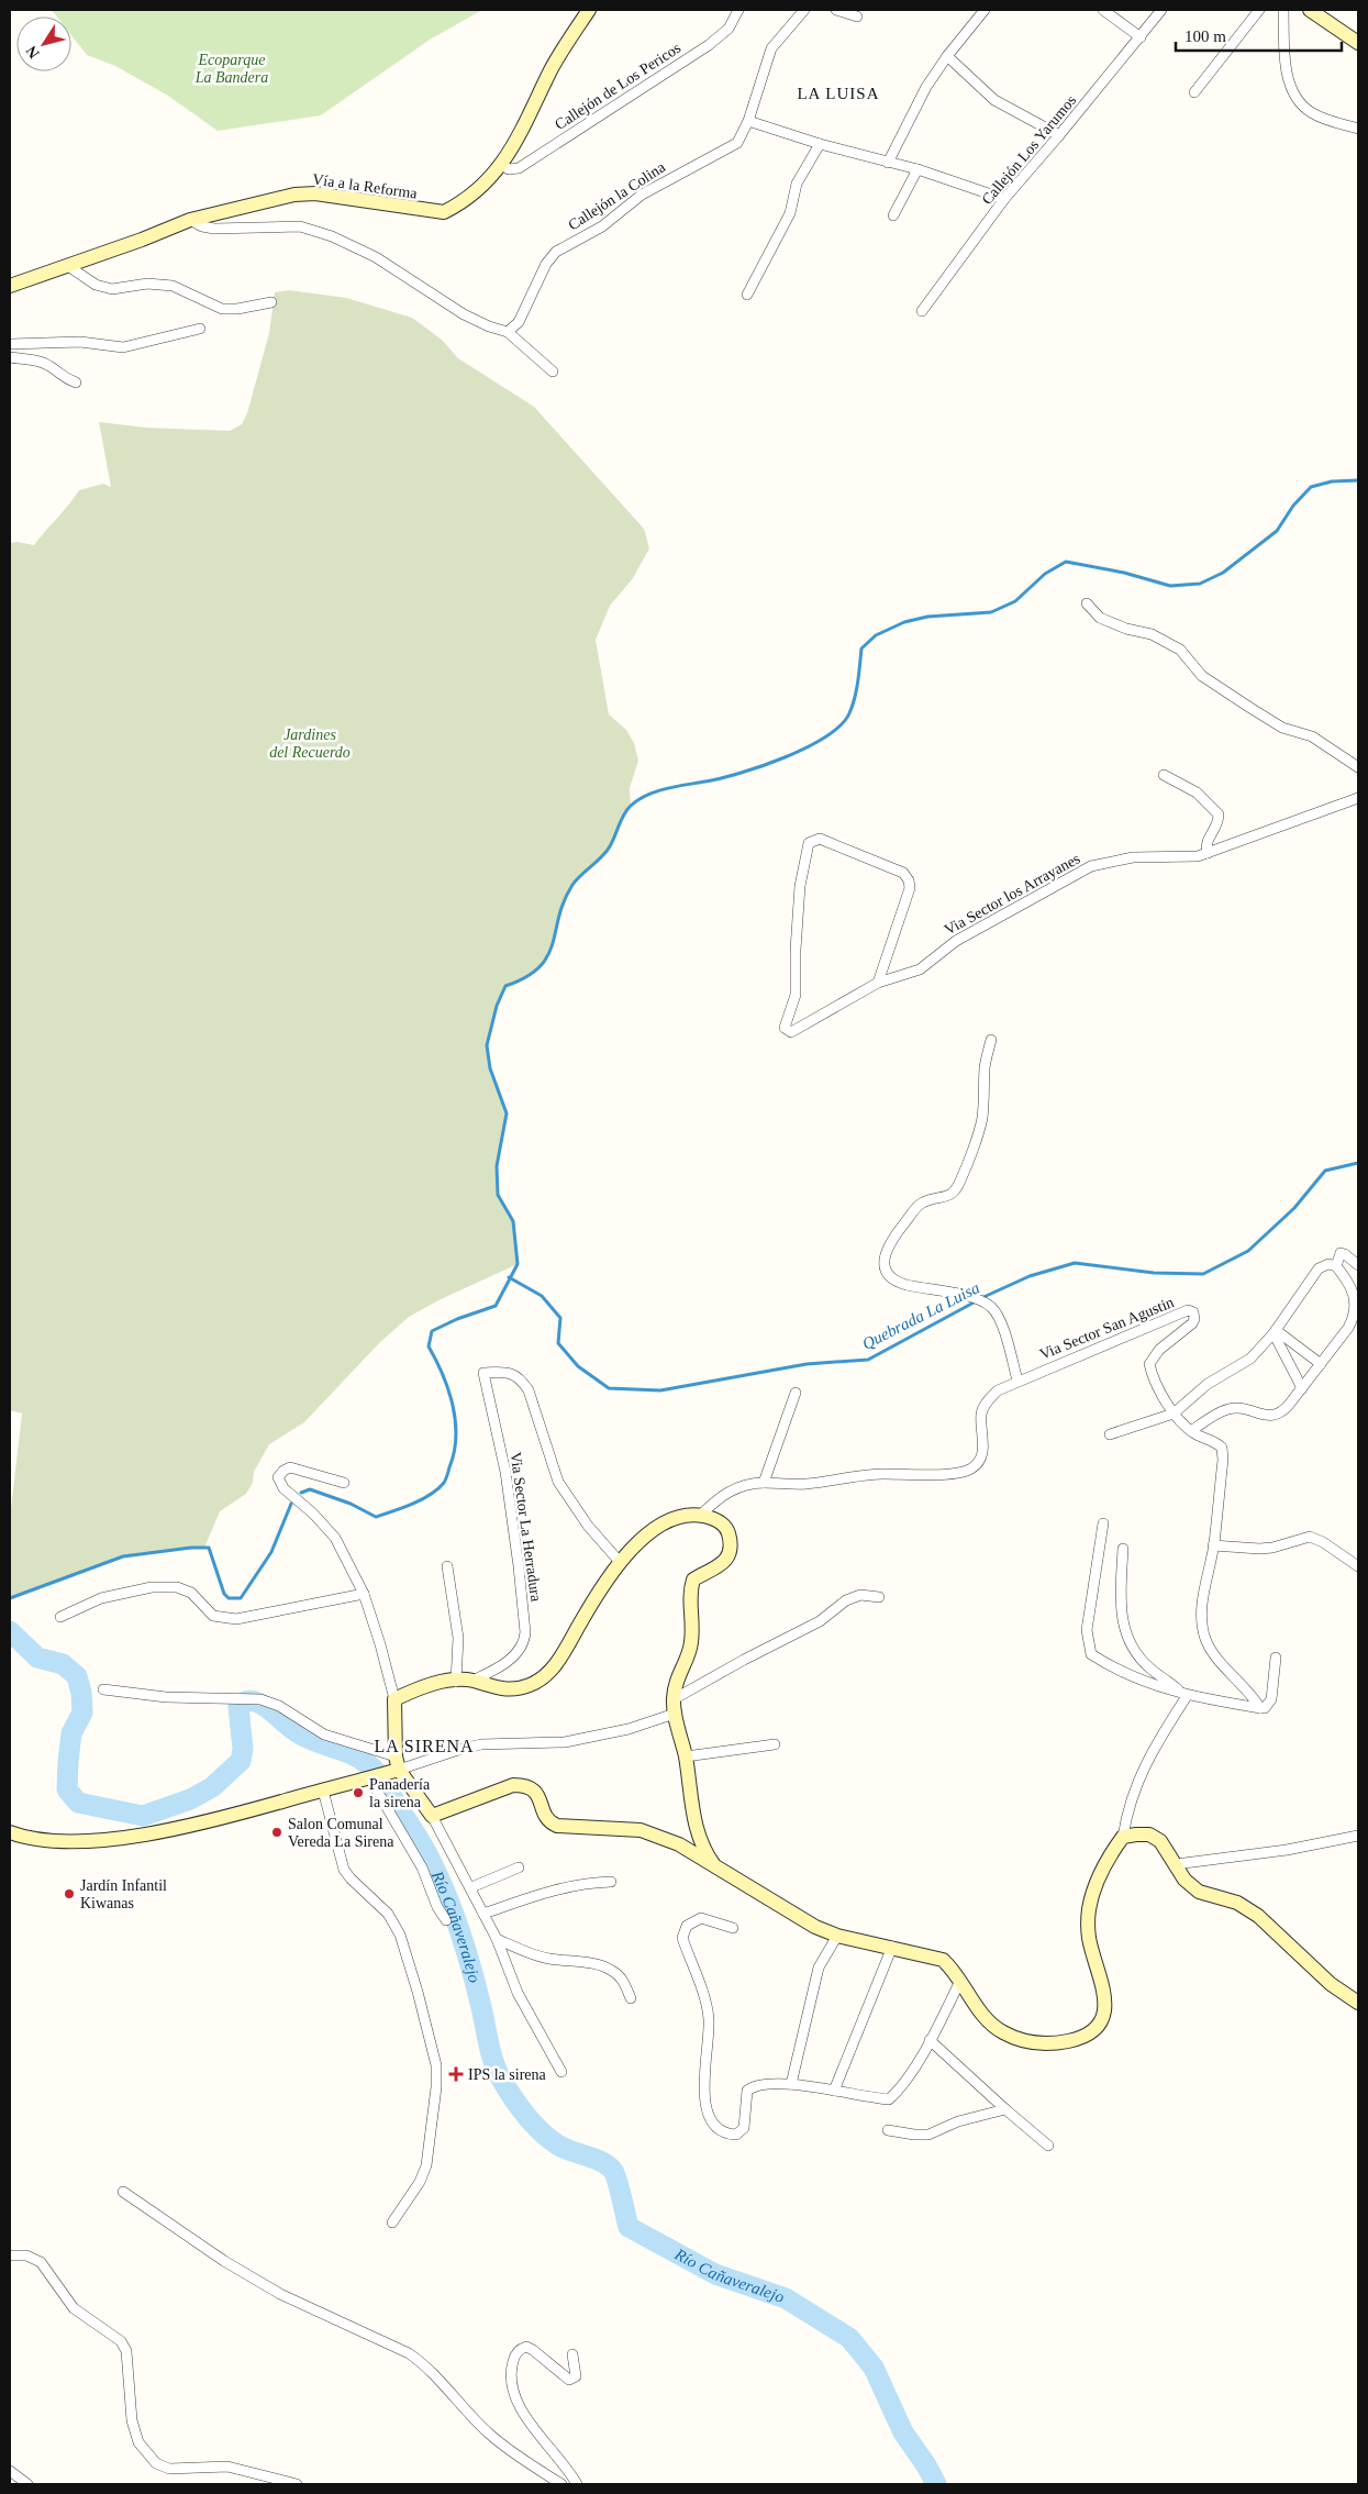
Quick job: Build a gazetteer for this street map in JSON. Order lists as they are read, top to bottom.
{
  "streets": {
    "street": [
      "Callejón de Los Pericos",
      "Callejón Los Yarumos",
      "Vía a la Reforma",
      "Callejón la Colina",
      "Via Sector los Arrayanes",
      "Via Sector San Agustin",
      "Via Sector La Herradura"
    ]
  },
  "crossings": [
    ["Callejón de Los Pericos", "Vía a la Reforma"]
  ],
  "districts": ["LA LUISA", "LA SIRENA"],
  "water": ["Quebrada La Luisa", "Río Cañaveralejo"],
  "parks": ["Ecoparque La Bandera", "Jardines del Recuerdo"],
  "places": {
    "other": ["Panadería la sirena", "Salon Comunal Vereda La Sirena", "Jardín Infantil Kiwanas"],
    "health": ["IPS la sirena"]
  },
  "scale_bar": "100 m",
  "north": "bottom left"
}
